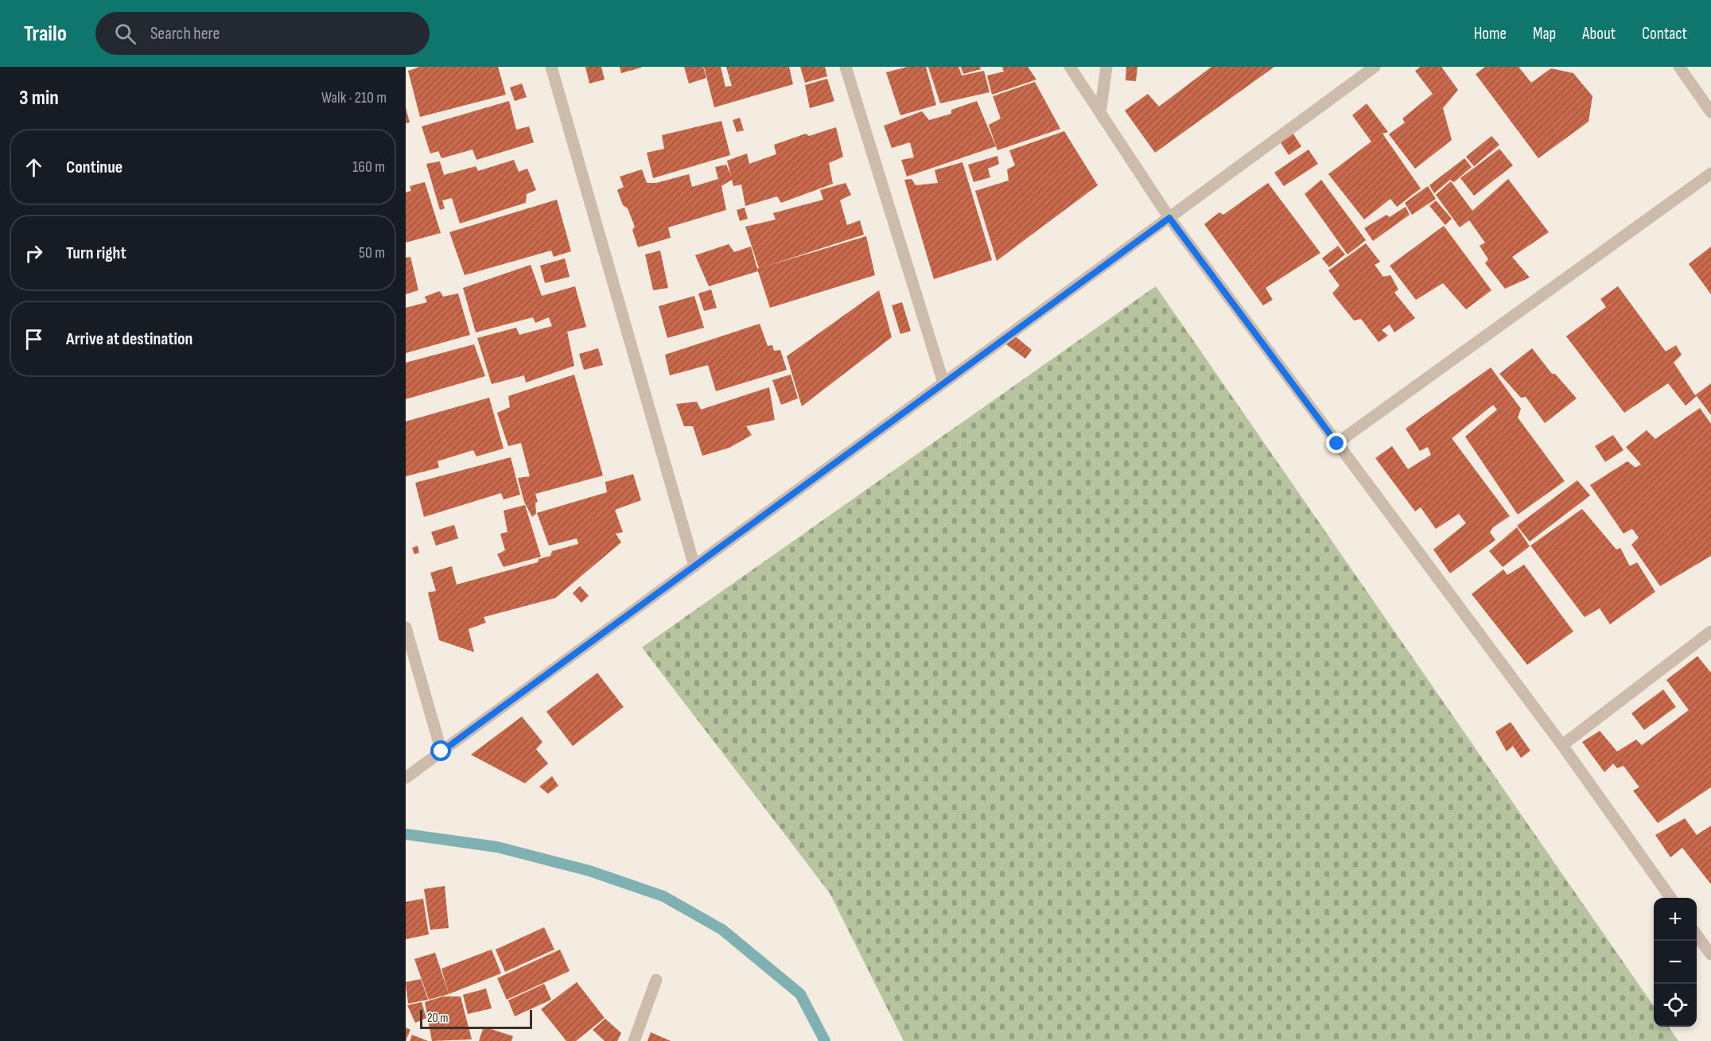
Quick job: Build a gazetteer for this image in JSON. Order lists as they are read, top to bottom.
{
  "scale_bar": "20 m",
  "page": {
    "header": "Trailo",
    "search": "Search here",
    "nav": [
      "Home",
      "Map",
      "About",
      "Contact"
    ],
    "heading": ["3 min", "Walk · 210 m"],
    "list": [
      ["Continue", "160 m"],
      ["Turn right", "50 m"],
      "Arrive at destination"
    ],
    "map_buttons": ["+", "−"],
    "scale": "20 m"
  }
}
